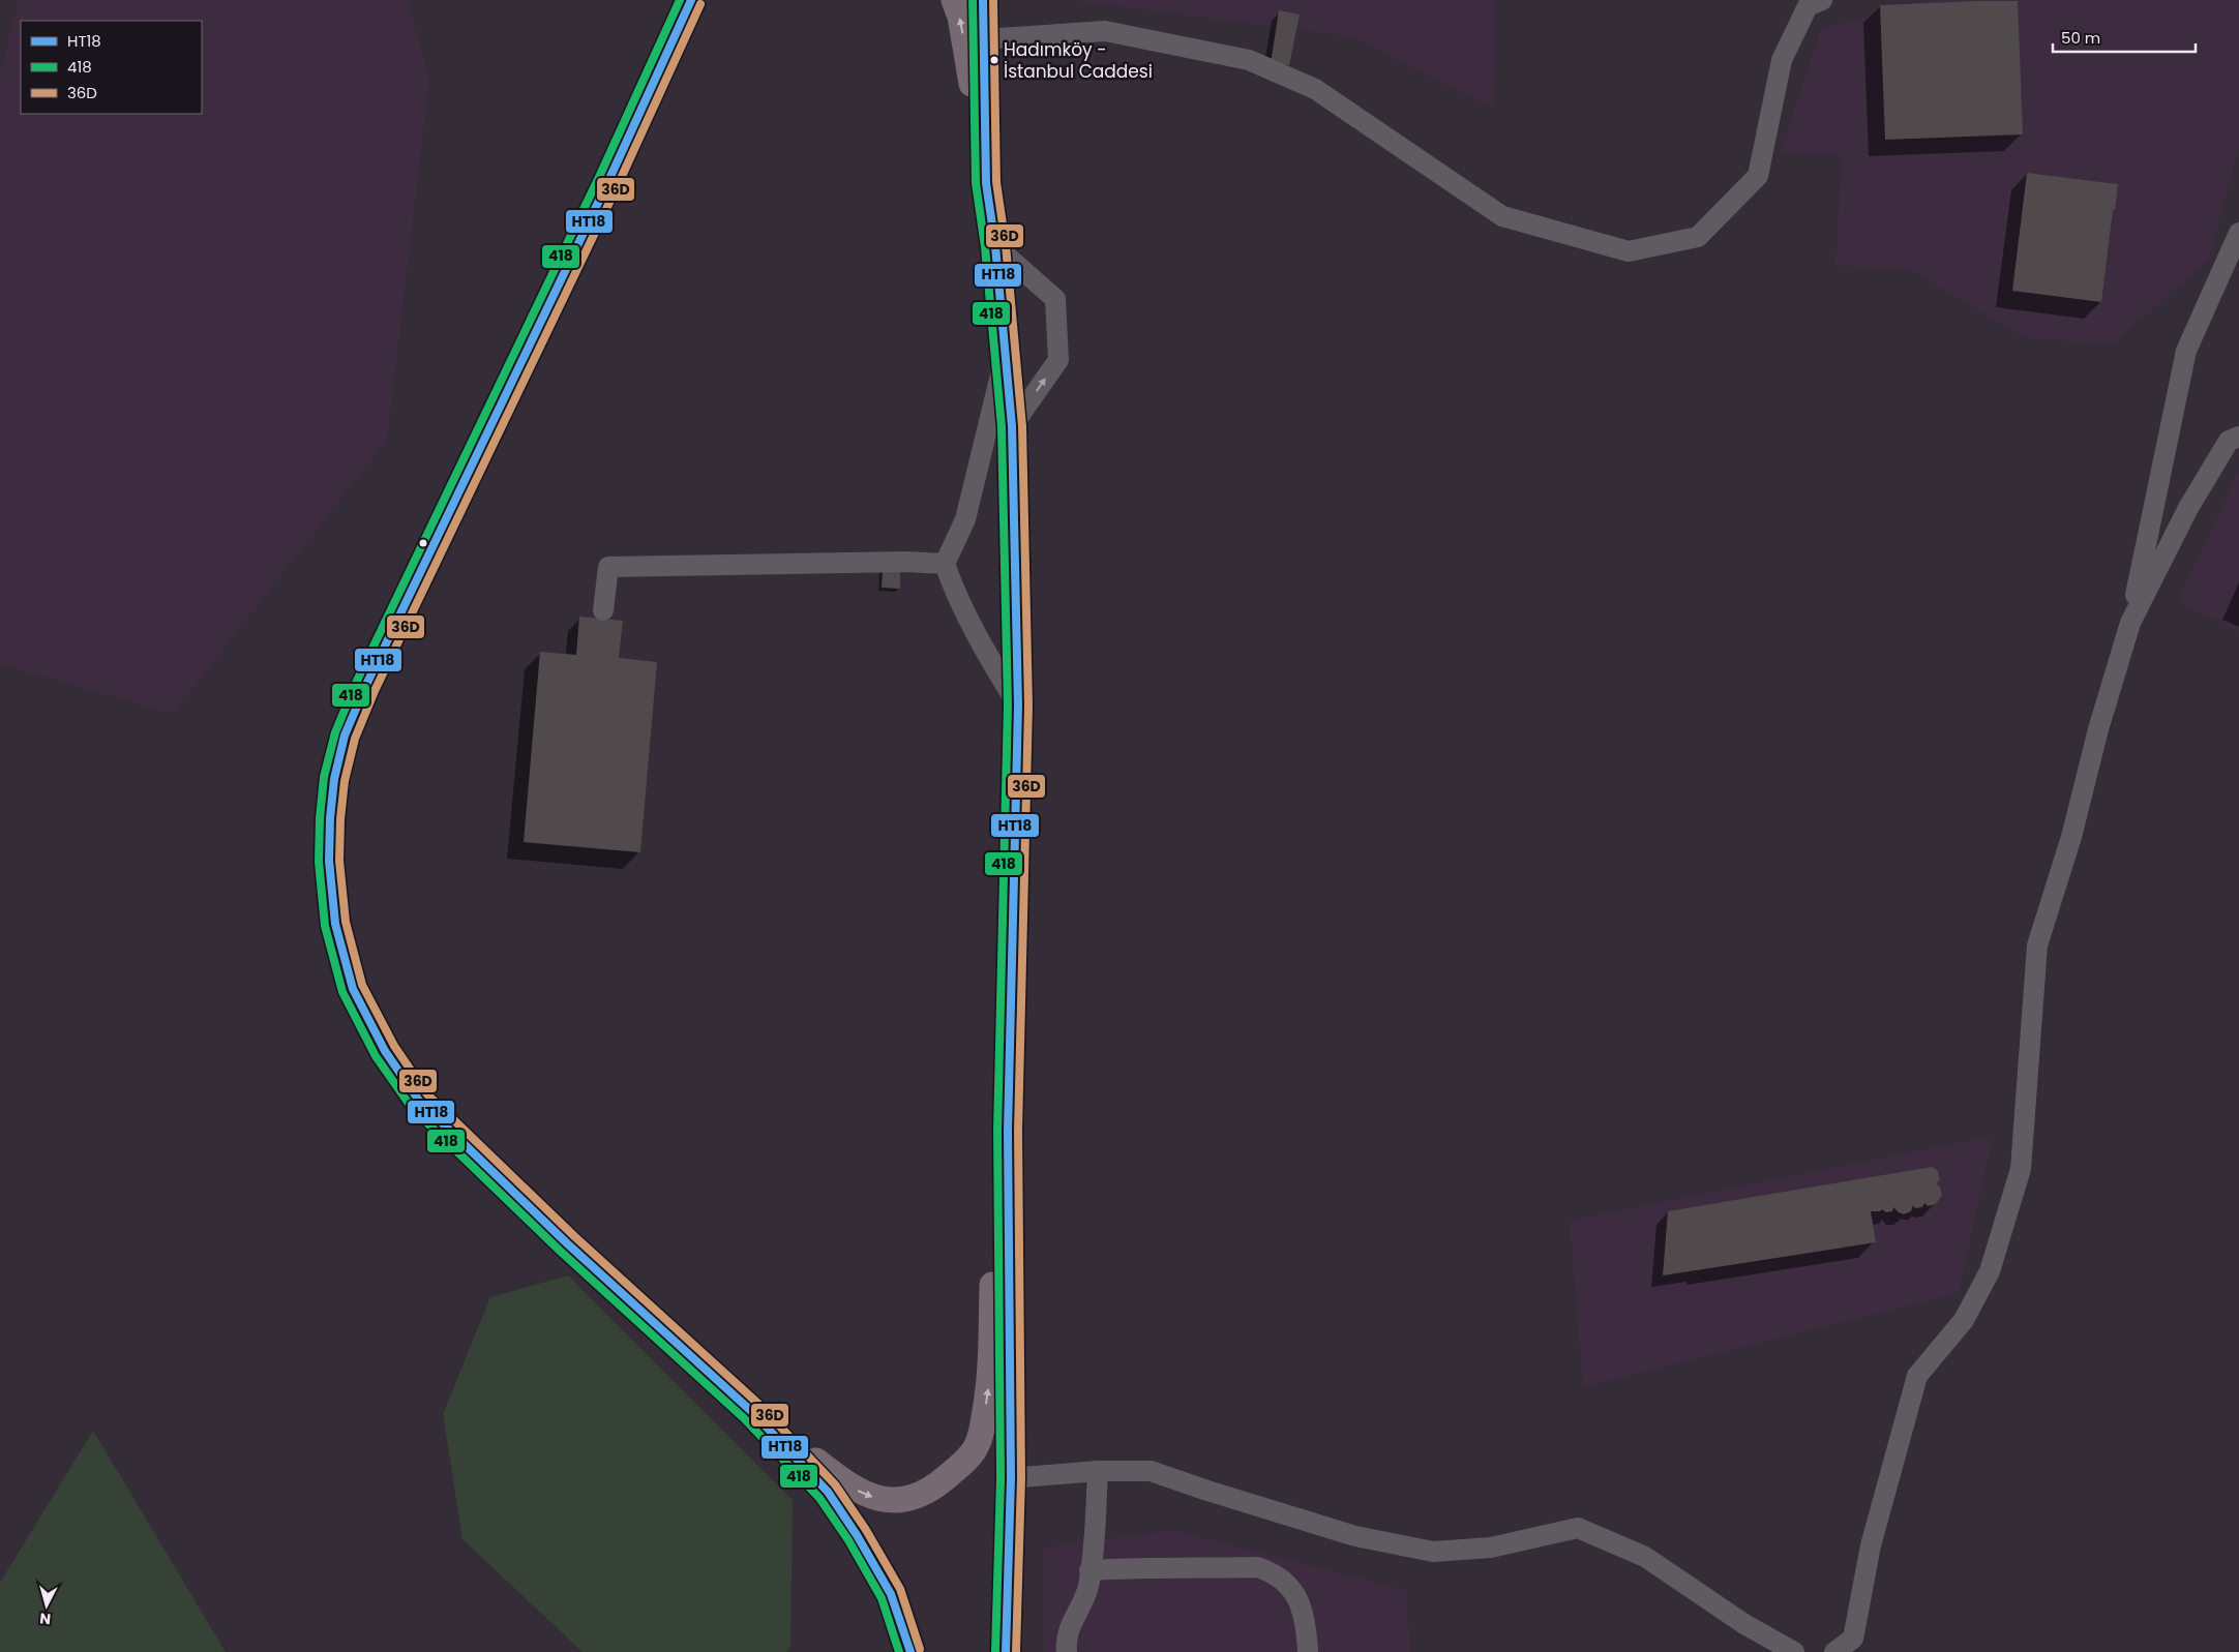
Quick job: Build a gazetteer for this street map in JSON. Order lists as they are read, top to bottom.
{
  "places": ["Hadımköy - İstanbul Caddesi"],
  "lines": ["transit line HT18", "transit line 418", "transit line 36D"],
  "legend": ["HT18", "418", "36D"],
  "scale_bar": "50 m",
  "north": "bottom"
}
